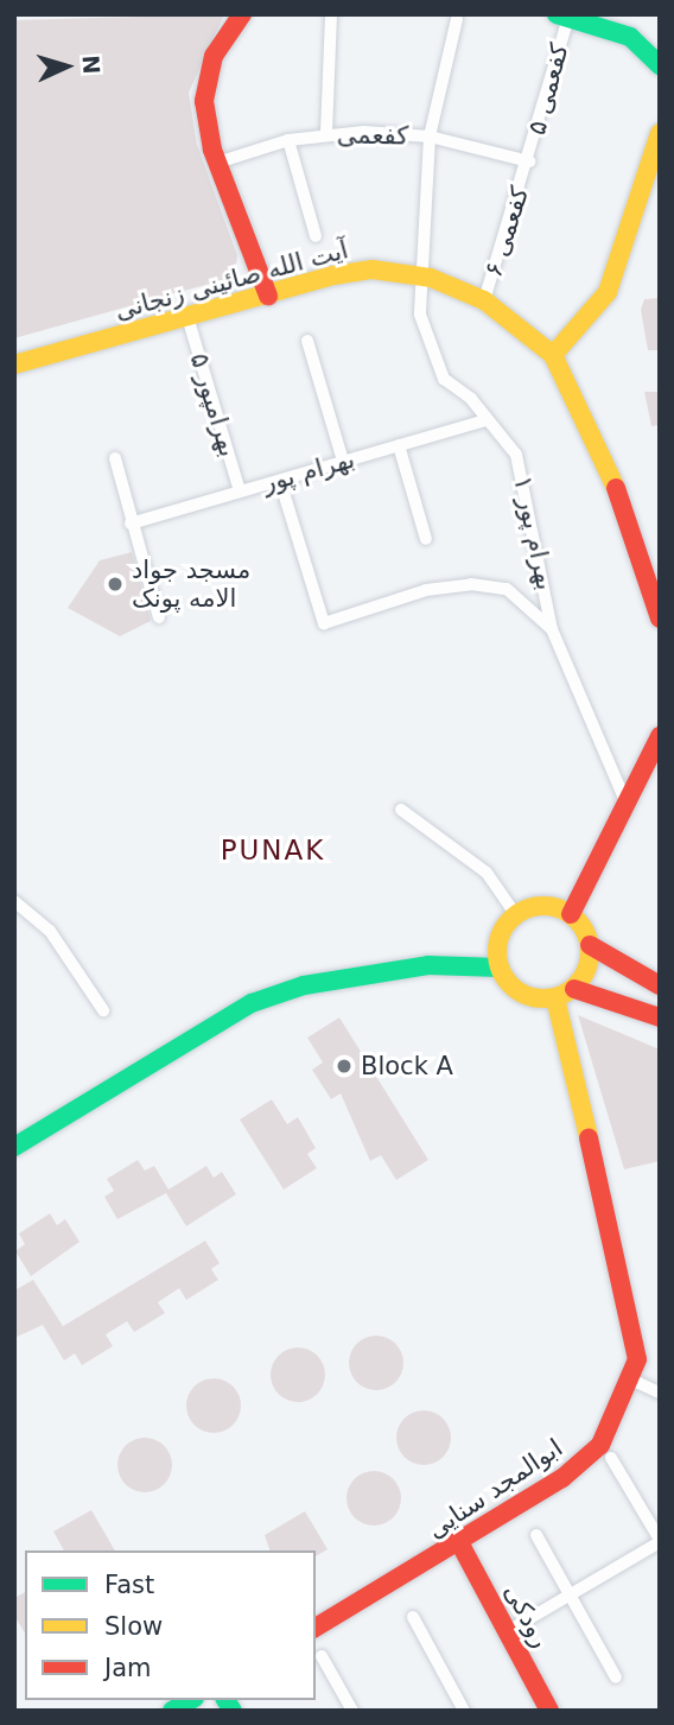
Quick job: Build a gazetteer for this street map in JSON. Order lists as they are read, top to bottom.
{
  "streets": {
    "main road": ["آیت الله صائینی زنجانی", "ابوالمجد سنایی", "رودکی"],
    "street": [
      "کفعمی ۵",
      "کفعمی",
      "کفعمی ۶",
      "بهرامپور ۵",
      "بهرام پور",
      "بهرام پور ۱"
    ]
  },
  "crossings": [
    ["کفعمی ۵", "کفعمی"],
    ["کفعمی ۵", "کفعمی ۶"],
    ["کفعمی", "کفعمی ۶"],
    ["کفعمی", "بهرام پور ۱"],
    ["کفعمی ۶", "آیت الله صائینی زنجانی"],
    ["آیت الله صائینی زنجانی", "بهرامپور ۵"],
    ["آیت الله صائینی زنجانی", "بهرام پور ۱"],
    ["بهرامپور ۵", "بهرام پور"],
    ["بهرام پور", "بهرام پور ۱"],
    ["ابوالمجد سنایی", "رودکی"]
  ],
  "districts": ["PUNAK"],
  "places": ["مسجد جواد الامه پونک", "Block A"],
  "legend": ["Fast", "Slow", "Jam"],
  "north": "right"
}
